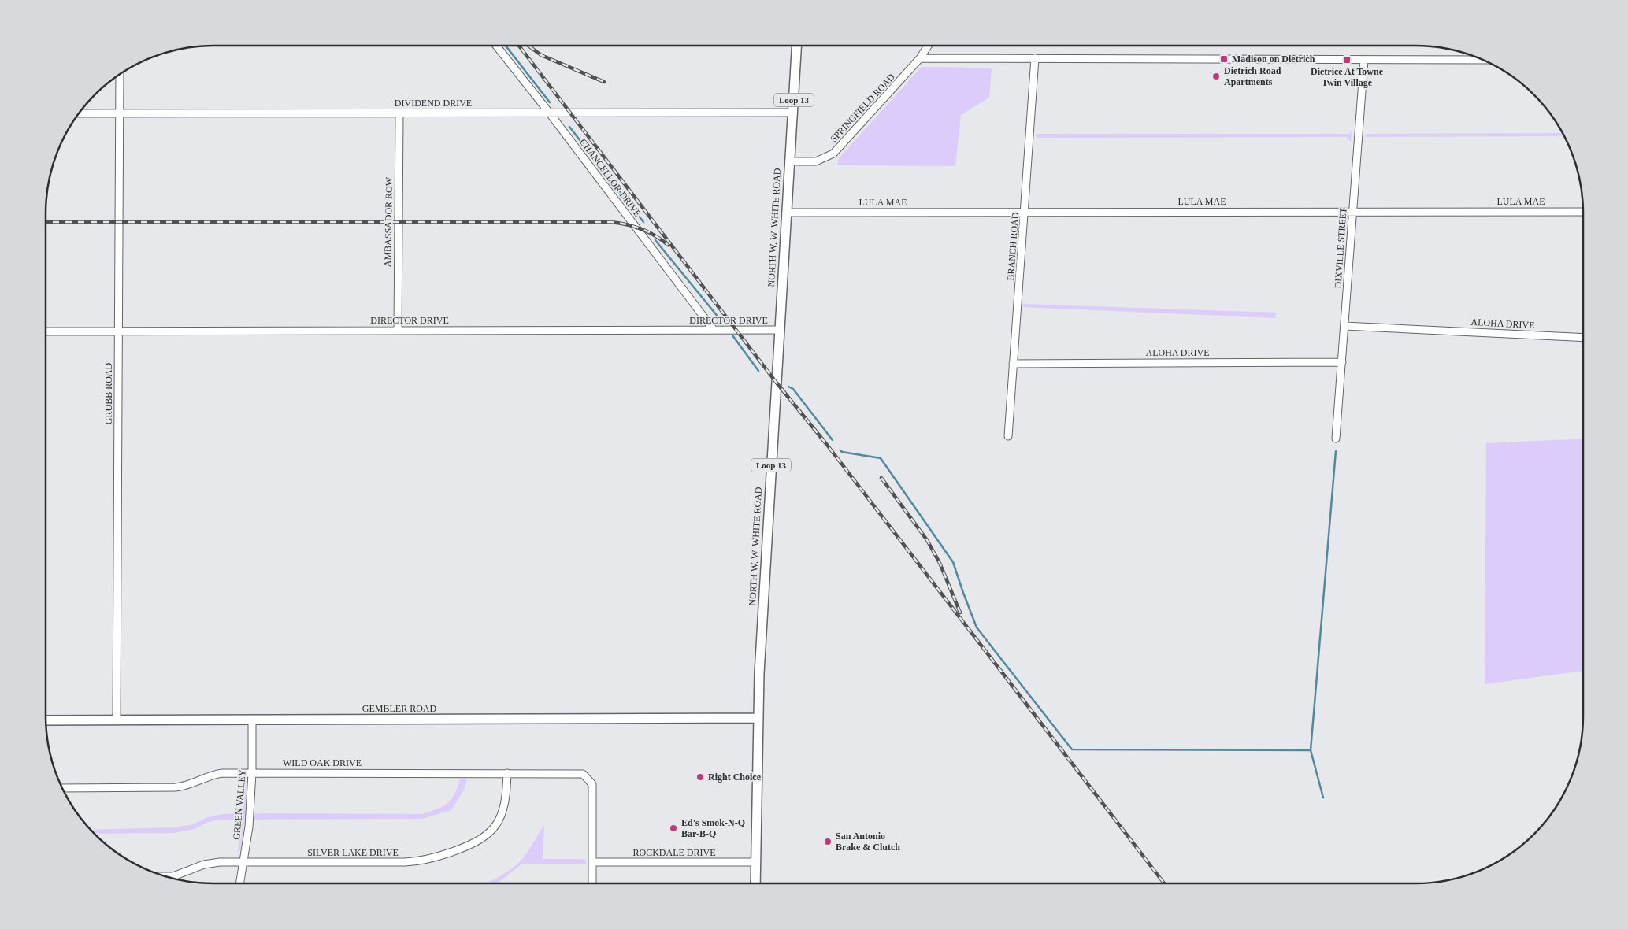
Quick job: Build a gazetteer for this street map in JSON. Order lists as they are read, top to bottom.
{
  "streets": {
    "main road": ["Loop 13", "NORTH W. W. WHITE ROAD", "GEMBLER ROAD"],
    "street": [
      "DIVIDEND DRIVE",
      "SPRINGFIELD ROAD",
      "CHANCELLOR DRIVE",
      "LULA MAE",
      "AMBASSADOR ROW",
      "BRANCH ROAD",
      "DIXVILLE STREET",
      "DIRECTOR DRIVE",
      "ALOHA DRIVE",
      "GRUBB ROAD",
      "WILD OAK DRIVE",
      "GREEN VALLEY",
      "SILVER LAKE DRIVE",
      "ROCKDALE DRIVE"
    ]
  },
  "crossings": [
    ["DIVIDEND DRIVE", "CHANCELLOR DRIVE"],
    ["DIVIDEND DRIVE", "AMBASSADOR ROW"],
    ["DIVIDEND DRIVE", "NORTH W. W. WHITE ROAD"],
    ["DIVIDEND DRIVE", "GRUBB ROAD"],
    ["SPRINGFIELD ROAD", "NORTH W. W. WHITE ROAD"],
    ["CHANCELLOR DRIVE", "DIRECTOR DRIVE"],
    ["LULA MAE", "NORTH W. W. WHITE ROAD"],
    ["LULA MAE", "BRANCH ROAD"],
    ["LULA MAE", "DIXVILLE STREET"],
    ["AMBASSADOR ROW", "DIRECTOR DRIVE"],
    ["NORTH W. W. WHITE ROAD", "DIRECTOR DRIVE"],
    ["NORTH W. W. WHITE ROAD", "GEMBLER ROAD"],
    ["NORTH W. W. WHITE ROAD", "ROCKDALE DRIVE"],
    ["BRANCH ROAD", "ALOHA DRIVE"],
    ["DIXVILLE STREET", "ALOHA DRIVE"],
    ["DIRECTOR DRIVE", "GRUBB ROAD"],
    ["GRUBB ROAD", "GEMBLER ROAD"],
    ["GEMBLER ROAD", "GREEN VALLEY"],
    ["WILD OAK DRIVE", "GREEN VALLEY"],
    ["WILD OAK DRIVE", "SILVER LAKE DRIVE"],
    ["WILD OAK DRIVE", "ROCKDALE DRIVE"],
    ["GREEN VALLEY", "SILVER LAKE DRIVE"]
  ],
  "places": {
    "transit": ["Madison on Dietrich", "Dietrice At Towne Twin Village"],
    "other": [
      "Dietrich Road Apartments",
      "Right Choice",
      "Ed's Smok-N-Q Bar-B-Q",
      "San Antonio Brake & Clutch"
    ]
  }
}
